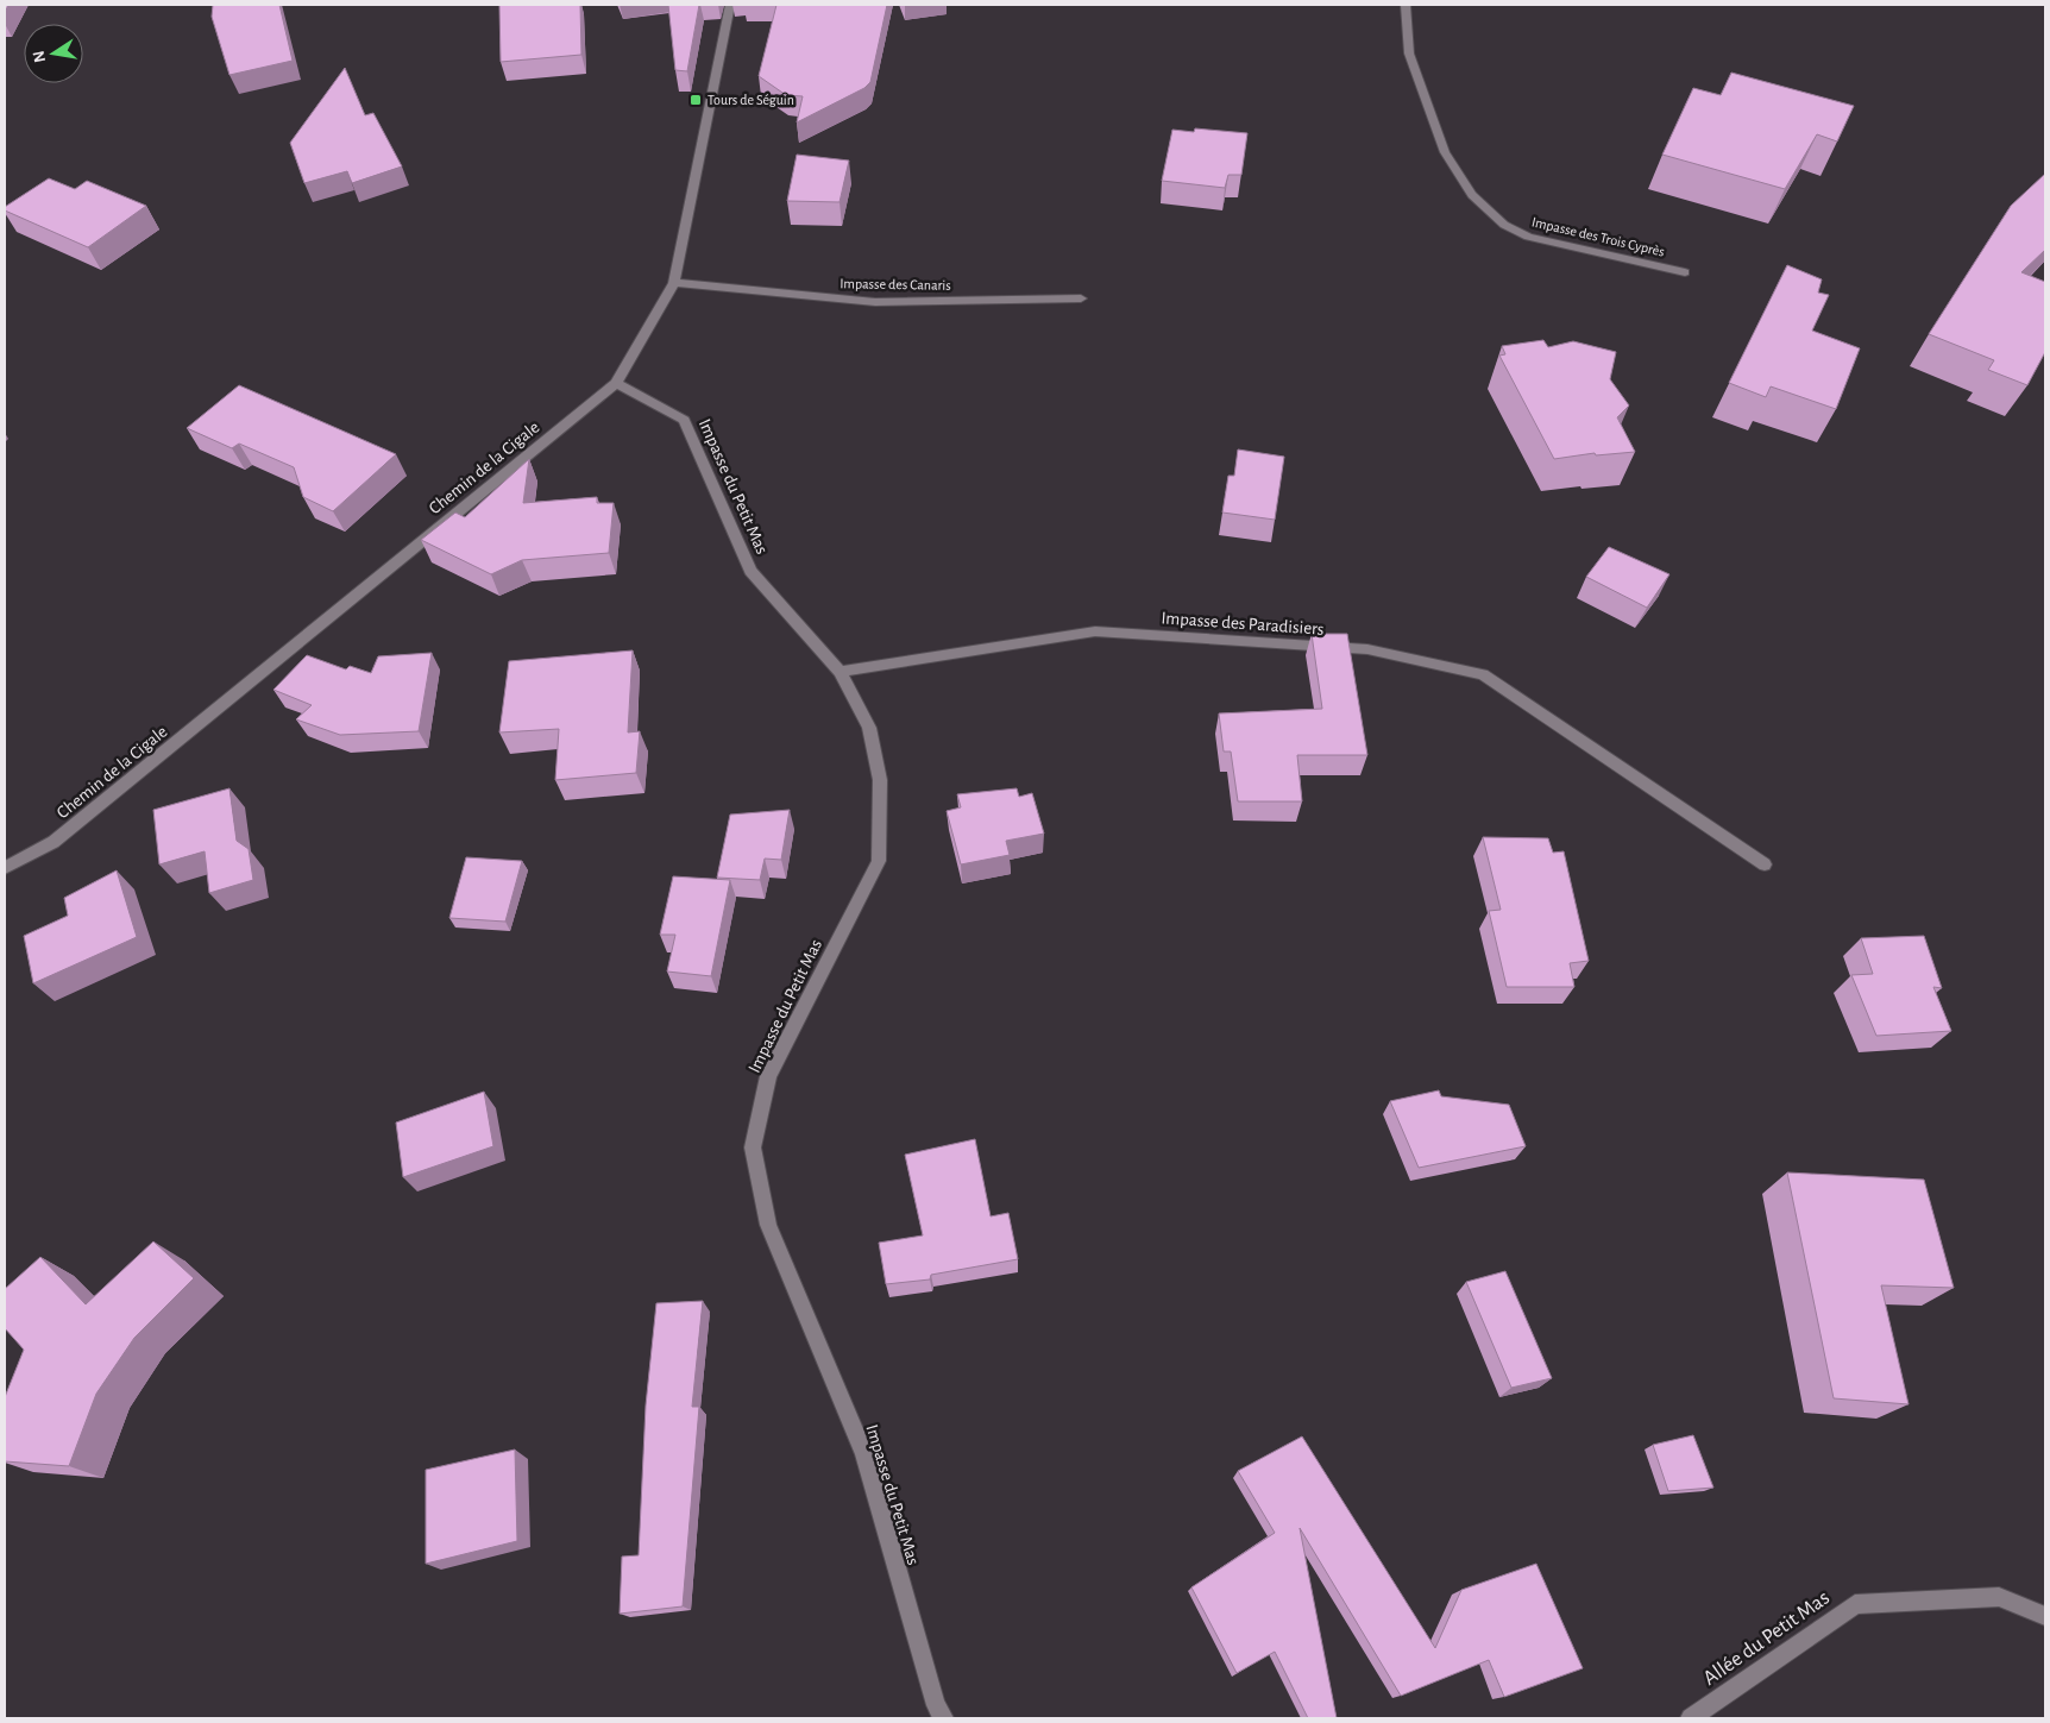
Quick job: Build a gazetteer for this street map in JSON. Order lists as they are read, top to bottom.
{
  "streets": {
    "street": [
      "Impasse des Trois Cyprès",
      "Impasse des Canaris",
      "Chemin de la Cigale",
      "Impasse du Petit Mas",
      "Impasse des Paradisiers",
      "Allée du Petit Mas"
    ]
  },
  "crossings": [
    ["Impasse des Canaris", "Chemin de la Cigale"],
    ["Chemin de la Cigale", "Impasse du Petit Mas"],
    ["Impasse du Petit Mas", "Impasse des Paradisiers"]
  ],
  "places": {
    "transit": ["Tours de Séguin"]
  },
  "north": "left"
}
